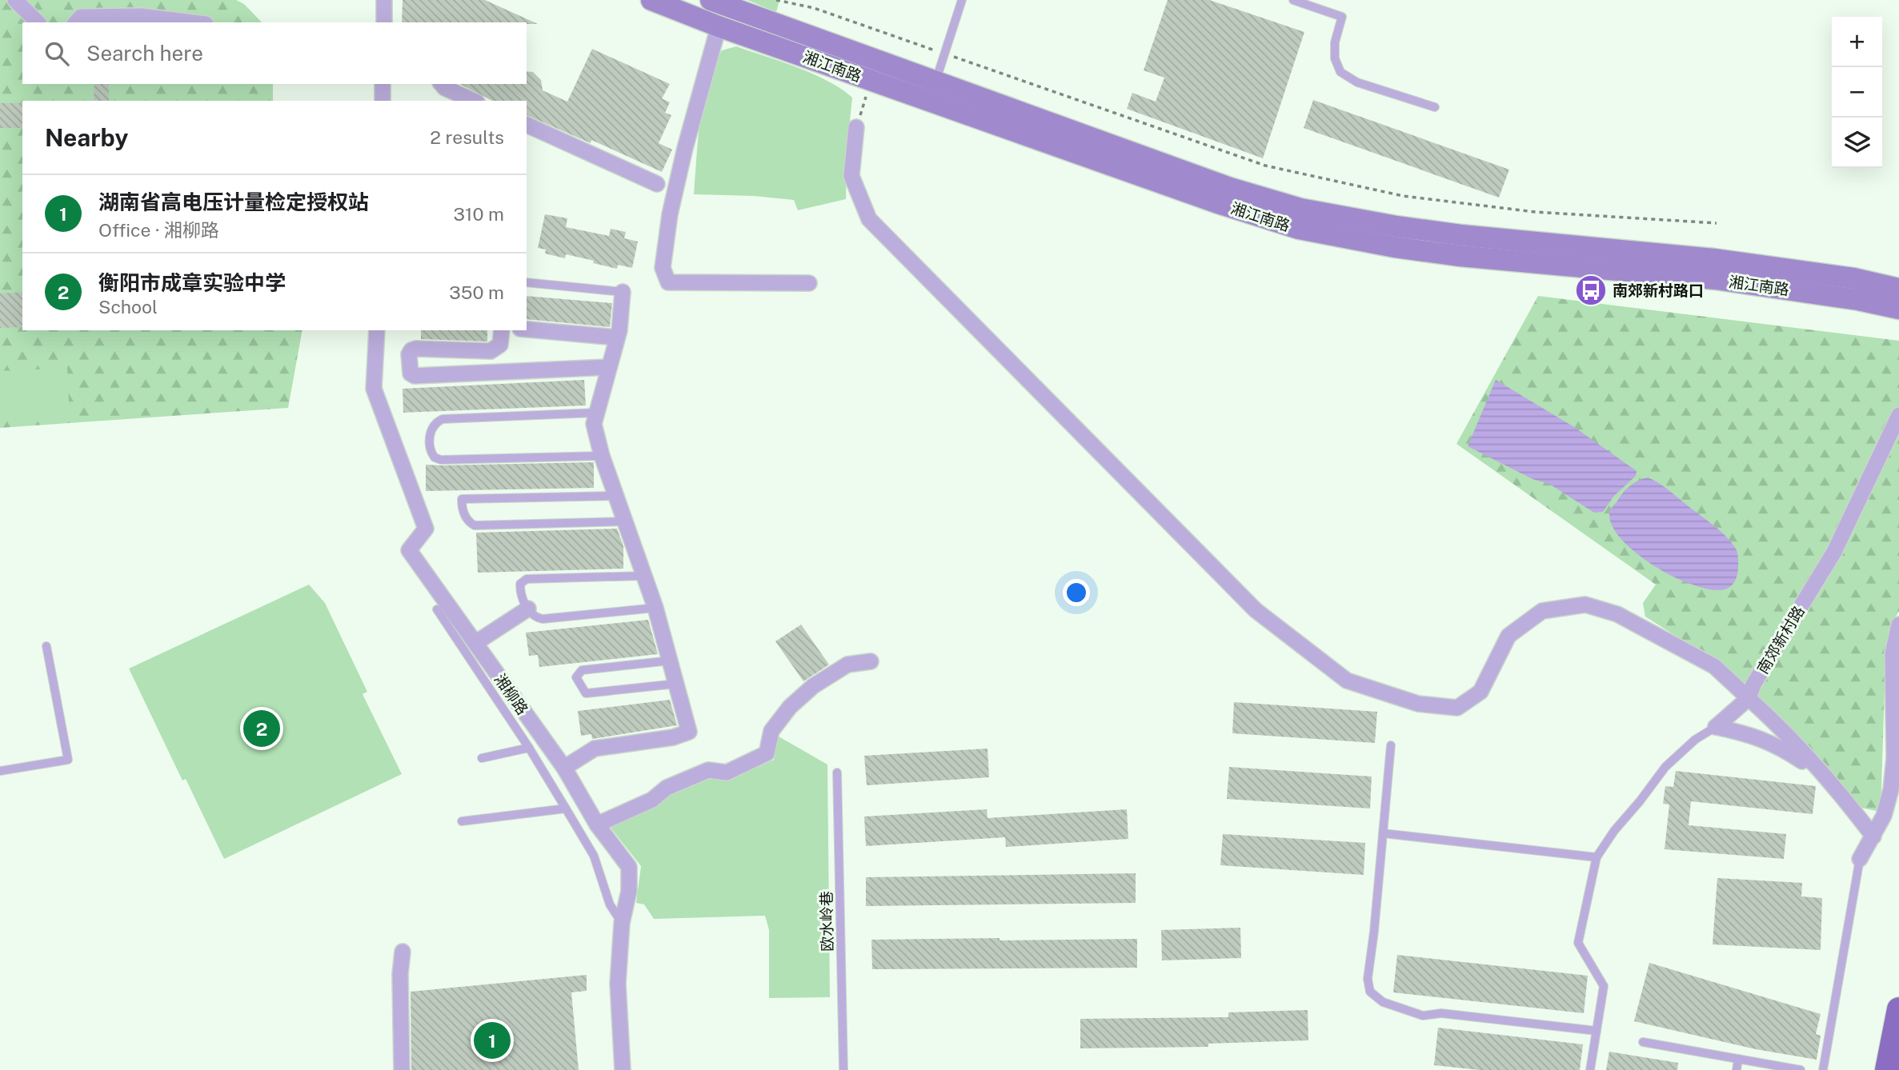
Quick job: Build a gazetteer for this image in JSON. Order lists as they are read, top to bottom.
{
  "streets": {
    "main road": ["湘江南路"],
    "street": ["南郊新村路", "湘柳路"],
    "lane": ["欧水岭巷"]
  },
  "places": {
    "bus stop": ["南郊新村路口"]
  },
  "page": {
    "map_buttons": ["+", "−"],
    "search": "Search here",
    "heading": ["Nearby", "2 results"],
    "list": [
      {
        "mark": "1",
        "name": "湖南省高电压计量检定授权站",
        "note": "Office · 湘柳路",
        "value": "310 m"
      },
      {
        "mark": "2",
        "name": "衡阳市成章实验中学",
        "note": "School",
        "value": "350 m"
      }
    ],
    "pins": ["2", "1"]
  }
}
